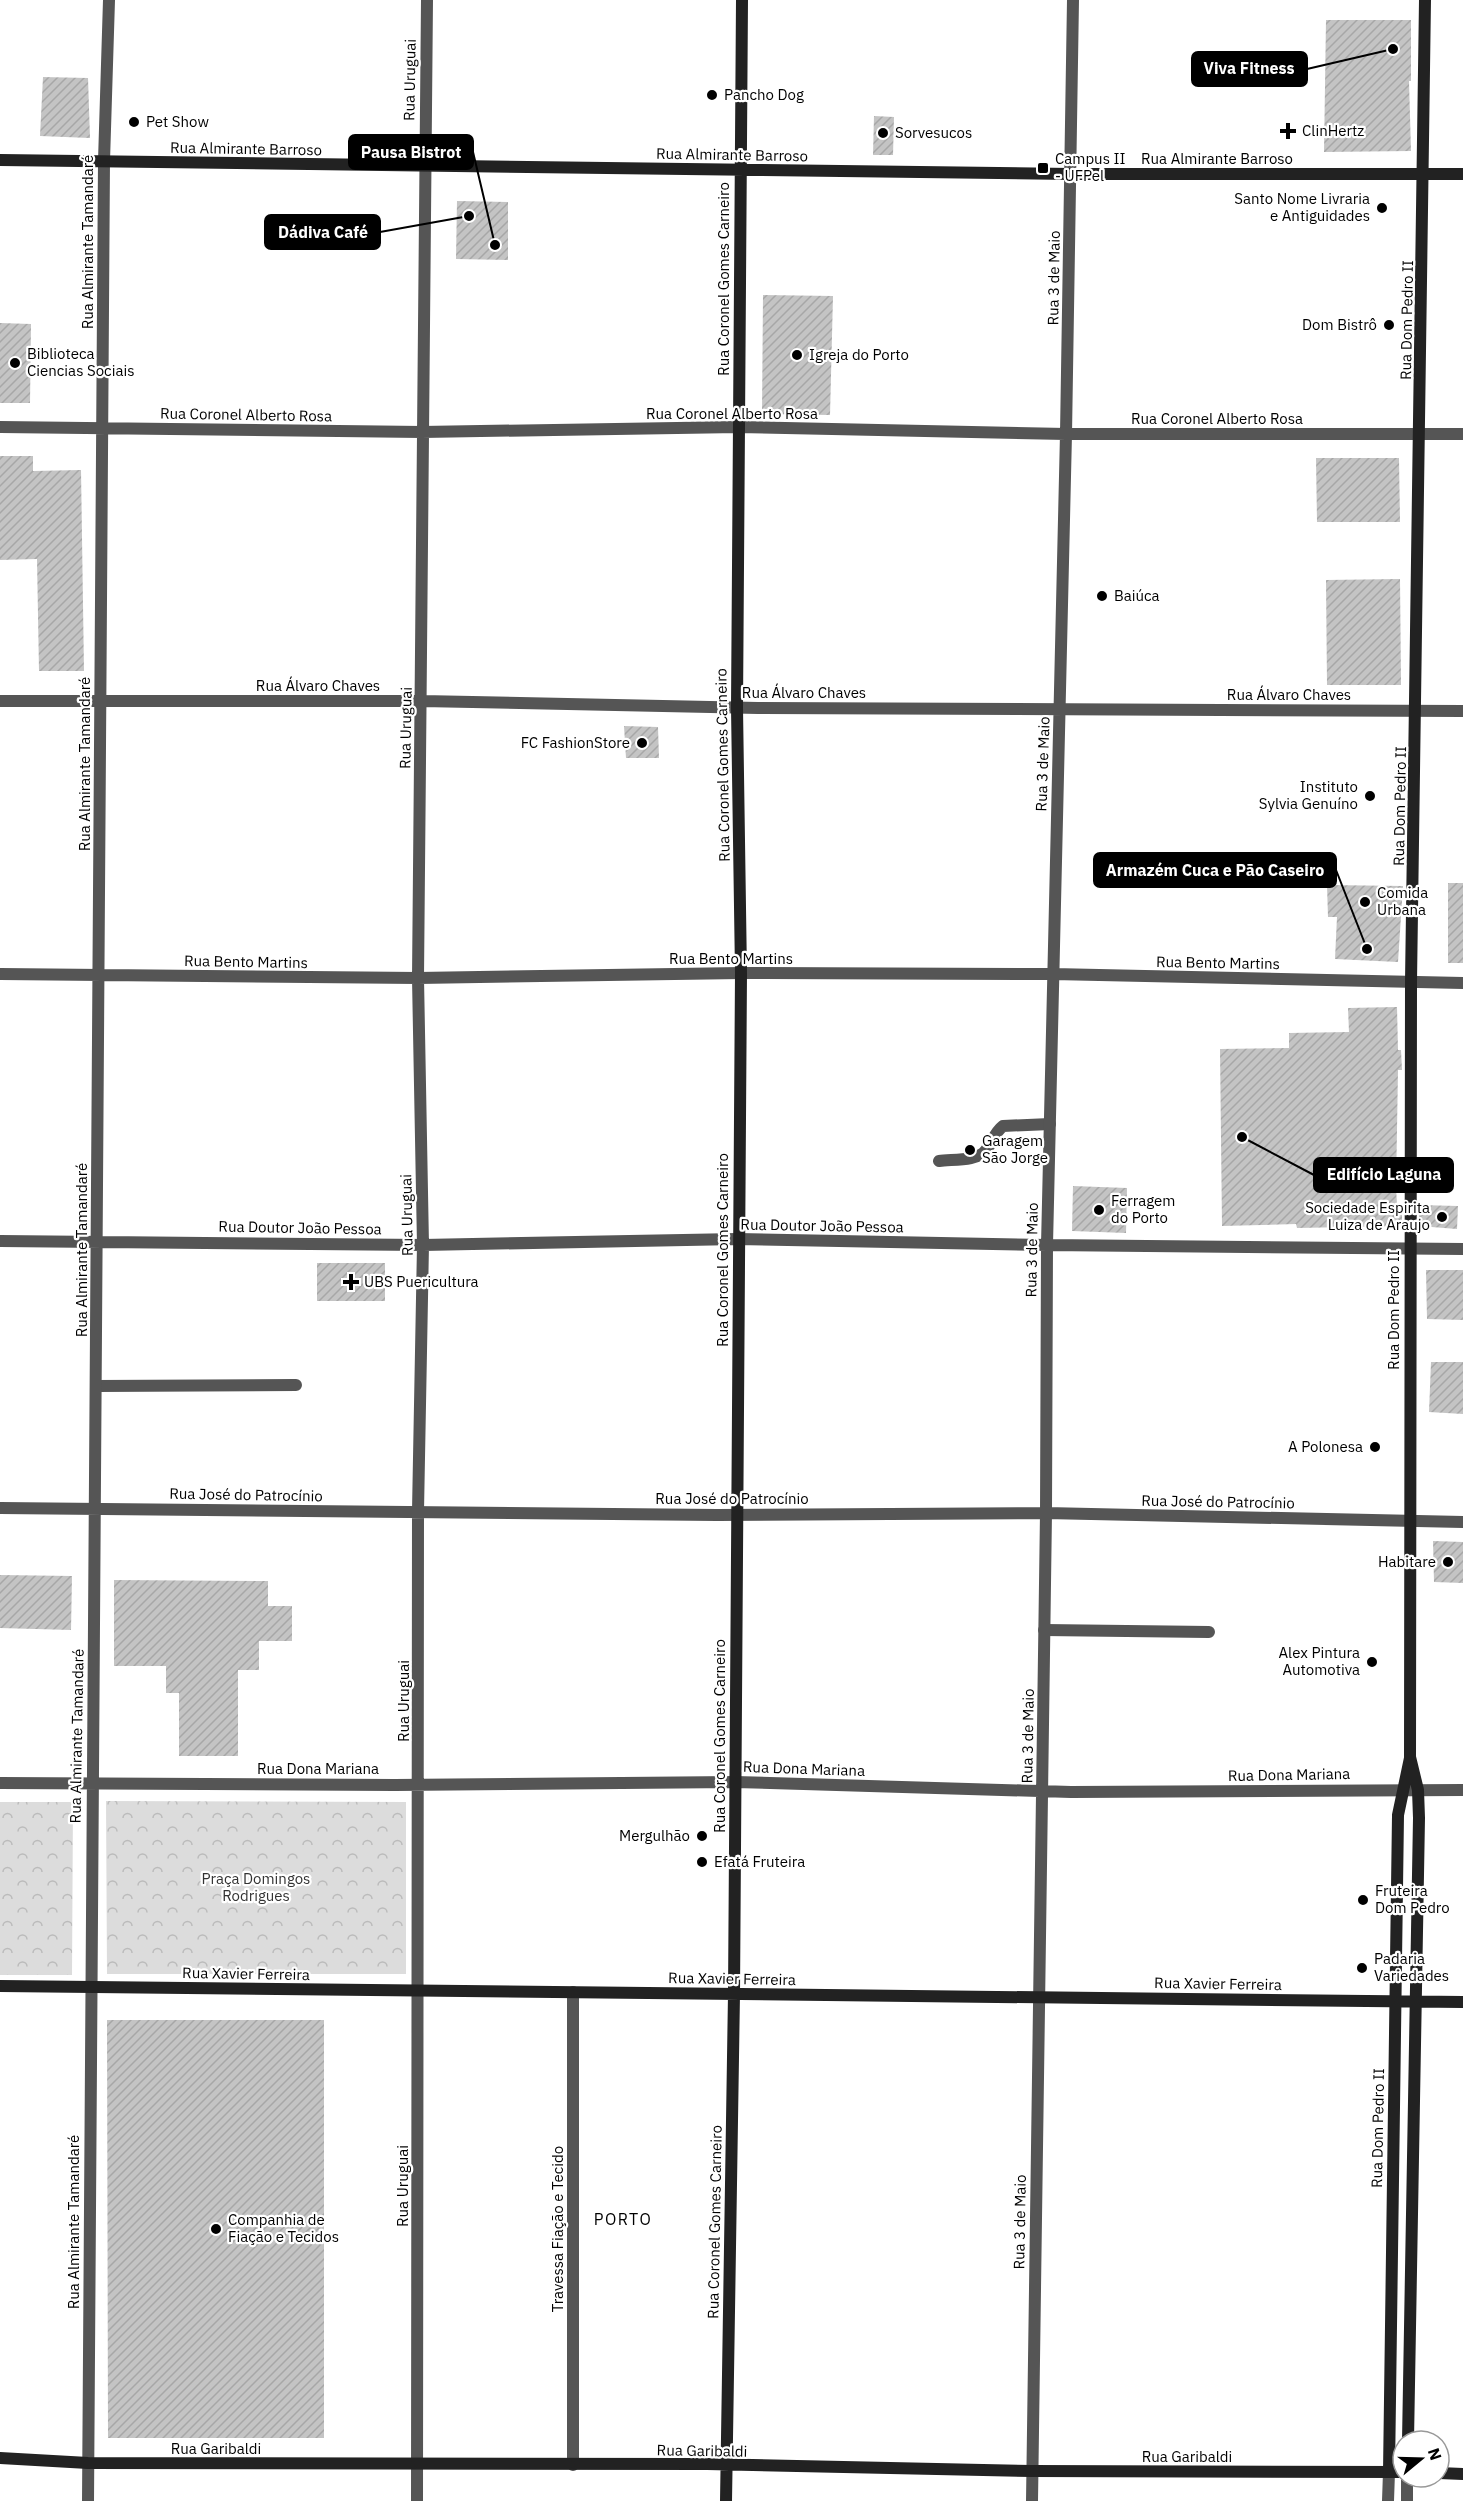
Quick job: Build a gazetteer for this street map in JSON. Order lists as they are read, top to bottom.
{
  "streets": {
    "street": [
      "Rua Uruguai",
      "Rua Almirante Barroso",
      "Rua Almirante Tamandaré",
      "Rua 3 de Maio",
      "Rua Coronel Gomes Carneiro",
      "Rua Dom Pedro II",
      "Rua Coronel Alberto Rosa",
      "Rua Álvaro Chaves",
      "Rua Bento Martins",
      "Rua Doutor João Pessoa",
      "Rua José do Patrocínio",
      "Rua Dona Mariana",
      "Rua Xavier Ferreira",
      "Travessa Fiação e Tecido",
      "Rua Garibaldi"
    ]
  },
  "crossings": [
    ["Rua Uruguai", "Rua Almirante Barroso"],
    ["Rua Uruguai", "Rua Coronel Alberto Rosa"],
    ["Rua Uruguai", "Rua Álvaro Chaves"],
    ["Rua Uruguai", "Rua Bento Martins"],
    ["Rua Uruguai", "Rua Doutor João Pessoa"],
    ["Rua Uruguai", "Rua José do Patrocínio"],
    ["Rua Uruguai", "Rua Dona Mariana"],
    ["Rua Uruguai", "Rua Xavier Ferreira"],
    ["Rua Uruguai", "Rua Garibaldi"],
    ["Rua Almirante Barroso", "Rua Almirante Tamandaré"],
    ["Rua Almirante Barroso", "Rua 3 de Maio"],
    ["Rua Almirante Barroso", "Rua Coronel Gomes Carneiro"],
    ["Rua Almirante Barroso", "Rua Dom Pedro II"],
    ["Rua Almirante Tamandaré", "Rua Coronel Alberto Rosa"],
    ["Rua Almirante Tamandaré", "Rua Álvaro Chaves"],
    ["Rua Almirante Tamandaré", "Rua Bento Martins"],
    ["Rua Almirante Tamandaré", "Rua Doutor João Pessoa"],
    ["Rua Almirante Tamandaré", "Rua José do Patrocínio"],
    ["Rua Almirante Tamandaré", "Rua Dona Mariana"],
    ["Rua Almirante Tamandaré", "Rua Xavier Ferreira"],
    ["Rua Almirante Tamandaré", "Rua Garibaldi"],
    ["Rua 3 de Maio", "Rua Coronel Alberto Rosa"],
    ["Rua 3 de Maio", "Rua Álvaro Chaves"],
    ["Rua 3 de Maio", "Rua Bento Martins"],
    ["Rua 3 de Maio", "Rua Doutor João Pessoa"],
    ["Rua 3 de Maio", "Rua José do Patrocínio"],
    ["Rua 3 de Maio", "Rua Dona Mariana"],
    ["Rua 3 de Maio", "Rua Xavier Ferreira"],
    ["Rua 3 de Maio", "Rua Garibaldi"],
    ["Rua Coronel Gomes Carneiro", "Rua Coronel Alberto Rosa"],
    ["Rua Coronel Gomes Carneiro", "Rua Álvaro Chaves"],
    ["Rua Coronel Gomes Carneiro", "Rua Bento Martins"],
    ["Rua Coronel Gomes Carneiro", "Rua Doutor João Pessoa"],
    ["Rua Coronel Gomes Carneiro", "Rua José do Patrocínio"],
    ["Rua Coronel Gomes Carneiro", "Rua Dona Mariana"],
    ["Rua Coronel Gomes Carneiro", "Rua Xavier Ferreira"],
    ["Rua Coronel Gomes Carneiro", "Rua Garibaldi"],
    ["Rua Dom Pedro II", "Rua Coronel Alberto Rosa"],
    ["Rua Dom Pedro II", "Rua Álvaro Chaves"],
    ["Rua Dom Pedro II", "Rua Bento Martins"],
    ["Rua Dom Pedro II", "Rua Doutor João Pessoa"],
    ["Rua Dom Pedro II", "Rua José do Patrocínio"],
    ["Rua Dom Pedro II", "Rua Dona Mariana"],
    ["Rua Dom Pedro II", "Rua Xavier Ferreira"],
    ["Rua Dom Pedro II", "Rua Garibaldi"],
    ["Rua Xavier Ferreira", "Travessa Fiação e Tecido"],
    ["Travessa Fiação e Tecido", "Rua Garibaldi"]
  ],
  "districts": ["PORTO"],
  "parks": ["Praça Domingos Rodrigues"],
  "places": {
    "other": [
      "Viva Fitness",
      "Pancho Dog",
      "Pet Show",
      "Sorvesucos",
      "Santo Nome Livraria e Antiguidades",
      "Dádiva Café",
      "Pausa Bistrot",
      "Dom Bistrô",
      "Igreja do Porto",
      "Biblioteca Ciencias Sociais",
      "Baiúca",
      "FC FashionStore",
      "Instituto Sylvia Genuíno",
      "Comida Urbana",
      "Armazém Cuca e Pão Caseiro",
      "Edifício Laguna",
      "Garagem São Jorge",
      "Ferragem do Porto",
      "Sociedade Espirita Luiza de Araujo",
      "A Polonesa",
      "Habitare",
      "Alex Pintura Automotiva",
      "Mergulhão",
      "Efatá Fruteira",
      "Fruteira Dom Pedro",
      "Padaria Variedades",
      "Companhia de Fiação e Tecidos"
    ],
    "health": ["ClinHertz", "UBS Puericultura"],
    "transit": ["Campus II - UFPel"]
  },
  "north": "right"
}
